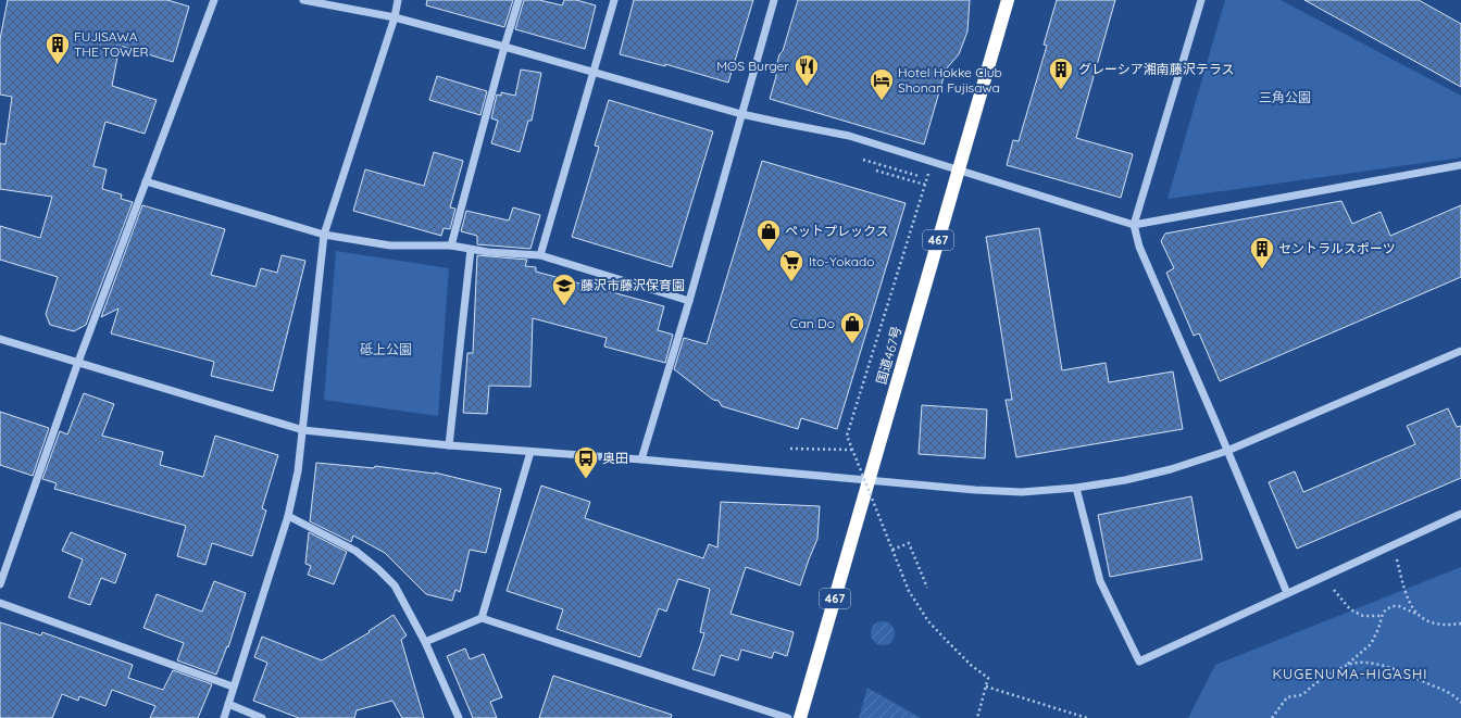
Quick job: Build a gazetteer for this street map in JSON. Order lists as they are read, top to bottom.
{
  "streets": {
    "highway": ["467", "国道467号"]
  },
  "districts": ["KUGENUMA-HIGASHI"],
  "parks": ["三角公園", "砥上公園"],
  "places": {
    "building": ["FUJISAWA THE TOWER", "グレーシア湘南藤沢テラス", "セントラルスポーツ"],
    "restaurant": ["MOS Burger"],
    "hotel": ["Hotel Hokke Club Shonan Fujisawa"],
    "shop": ["ペットプレックス", "Can Do"],
    "supermarket": ["Ito-Yokado"],
    "school or university": ["藤沢市藤沢保育園"],
    "bus stop": ["奥田"]
  }
}
